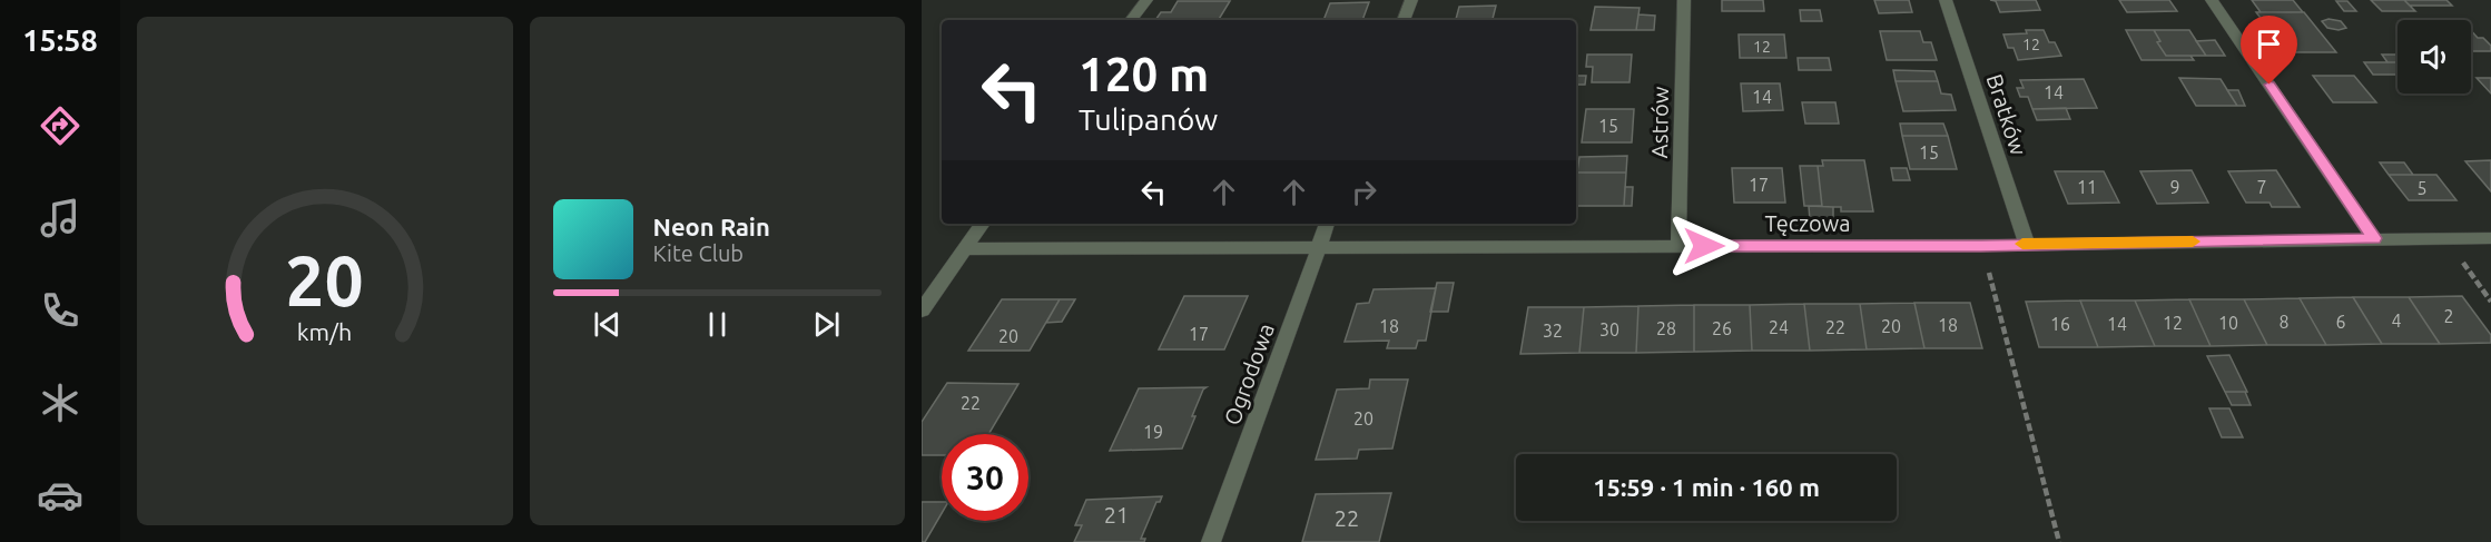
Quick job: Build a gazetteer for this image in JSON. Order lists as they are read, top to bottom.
{
  "streets": {
    "street": [
      "Bratków",
      "Astrów",
      "Tęczowa",
      "Ogrodowa"
    ]
  },
  "crossings": [
    ["Bratków", "Tęczowa"],
    ["Astrów", "Tęczowa"],
    ["Tęczowa", "Ogrodowa"]
  ],
  "house_numbers": [
    "12",
    "12",
    "14",
    "14",
    "15",
    "15",
    "17",
    "11",
    "9",
    "7",
    "5",
    "2",
    "4",
    "8",
    "6",
    "12",
    "10",
    "16",
    "14",
    "18",
    "18",
    "20",
    "24",
    "22",
    "28",
    "26",
    "30",
    "32",
    "17",
    "20",
    "22",
    "20",
    "19",
    "21",
    "22"
  ],
  "page": {
    "tabs": "15:58",
    "turn": ["120 m", "Tulipanów"],
    "song": ["Neon Rain", "Kite Club"],
    "limit": "30",
    "trip": "15:59 · 1 min · 160 m",
    "gauge": ["20", "km/h"]
  }
}
